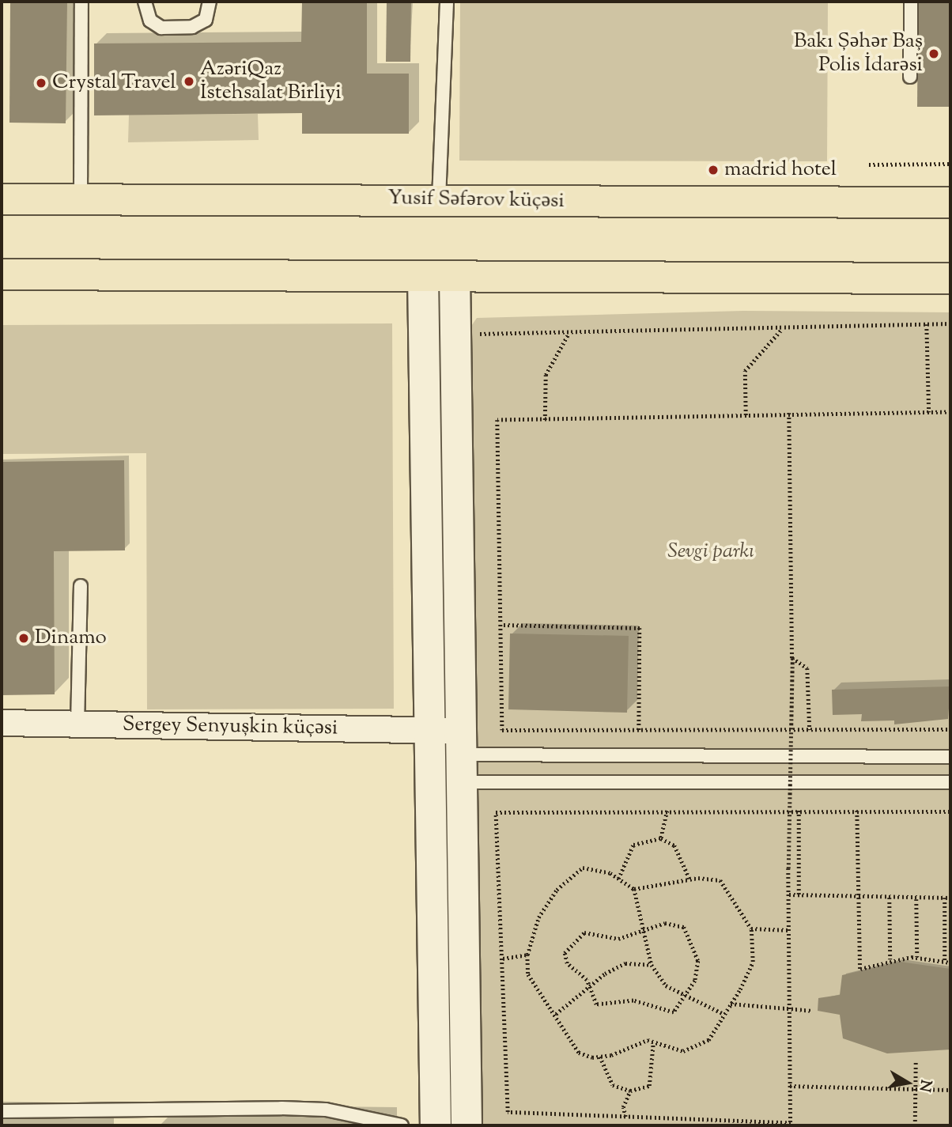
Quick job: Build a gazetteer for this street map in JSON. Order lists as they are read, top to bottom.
{
  "streets": {
    "highway": ["Yusif Səfərov küçəsi"],
    "street": ["Sergey Senyuşkin küçəsi"]
  },
  "parks": ["Sevgi parkı"],
  "places": [
    "Bakı Şəhər Baş Polis İdarəsi",
    "AzəriQaz İstehsalat Birliyi",
    "Crystal Travel",
    "madrid hotel",
    "Dinamo"
  ],
  "north": "right"
}
